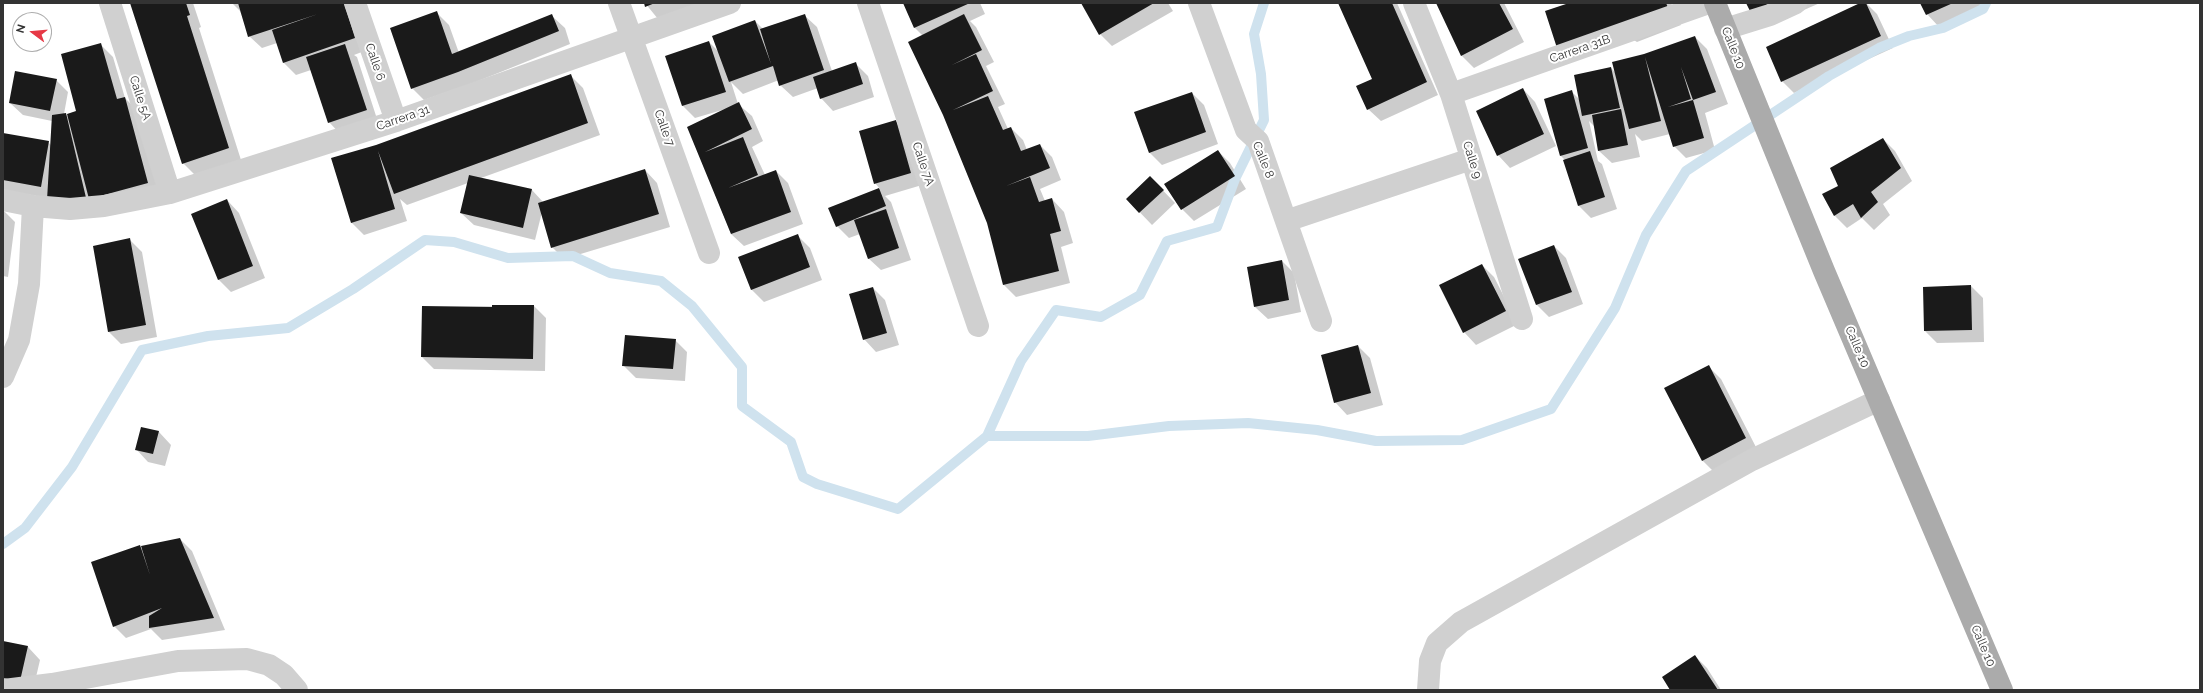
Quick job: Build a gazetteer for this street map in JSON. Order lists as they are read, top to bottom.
{
  "streets": {
    "main road": ["Calle 10"],
    "street": [
      "Carrera 31B",
      "Calle 6",
      "Calle 5A",
      "Carrera 31",
      "Calle 7",
      "Calle 8",
      "Calle 9",
      "Calle 7A"
    ]
  },
  "crossings": [
    ["Carrera 31B", "Calle 9"],
    ["Calle 6", "Carrera 31"],
    ["Calle 5A", "Carrera 31"],
    ["Carrera 31", "Calle 7"]
  ],
  "north": "left"
}
